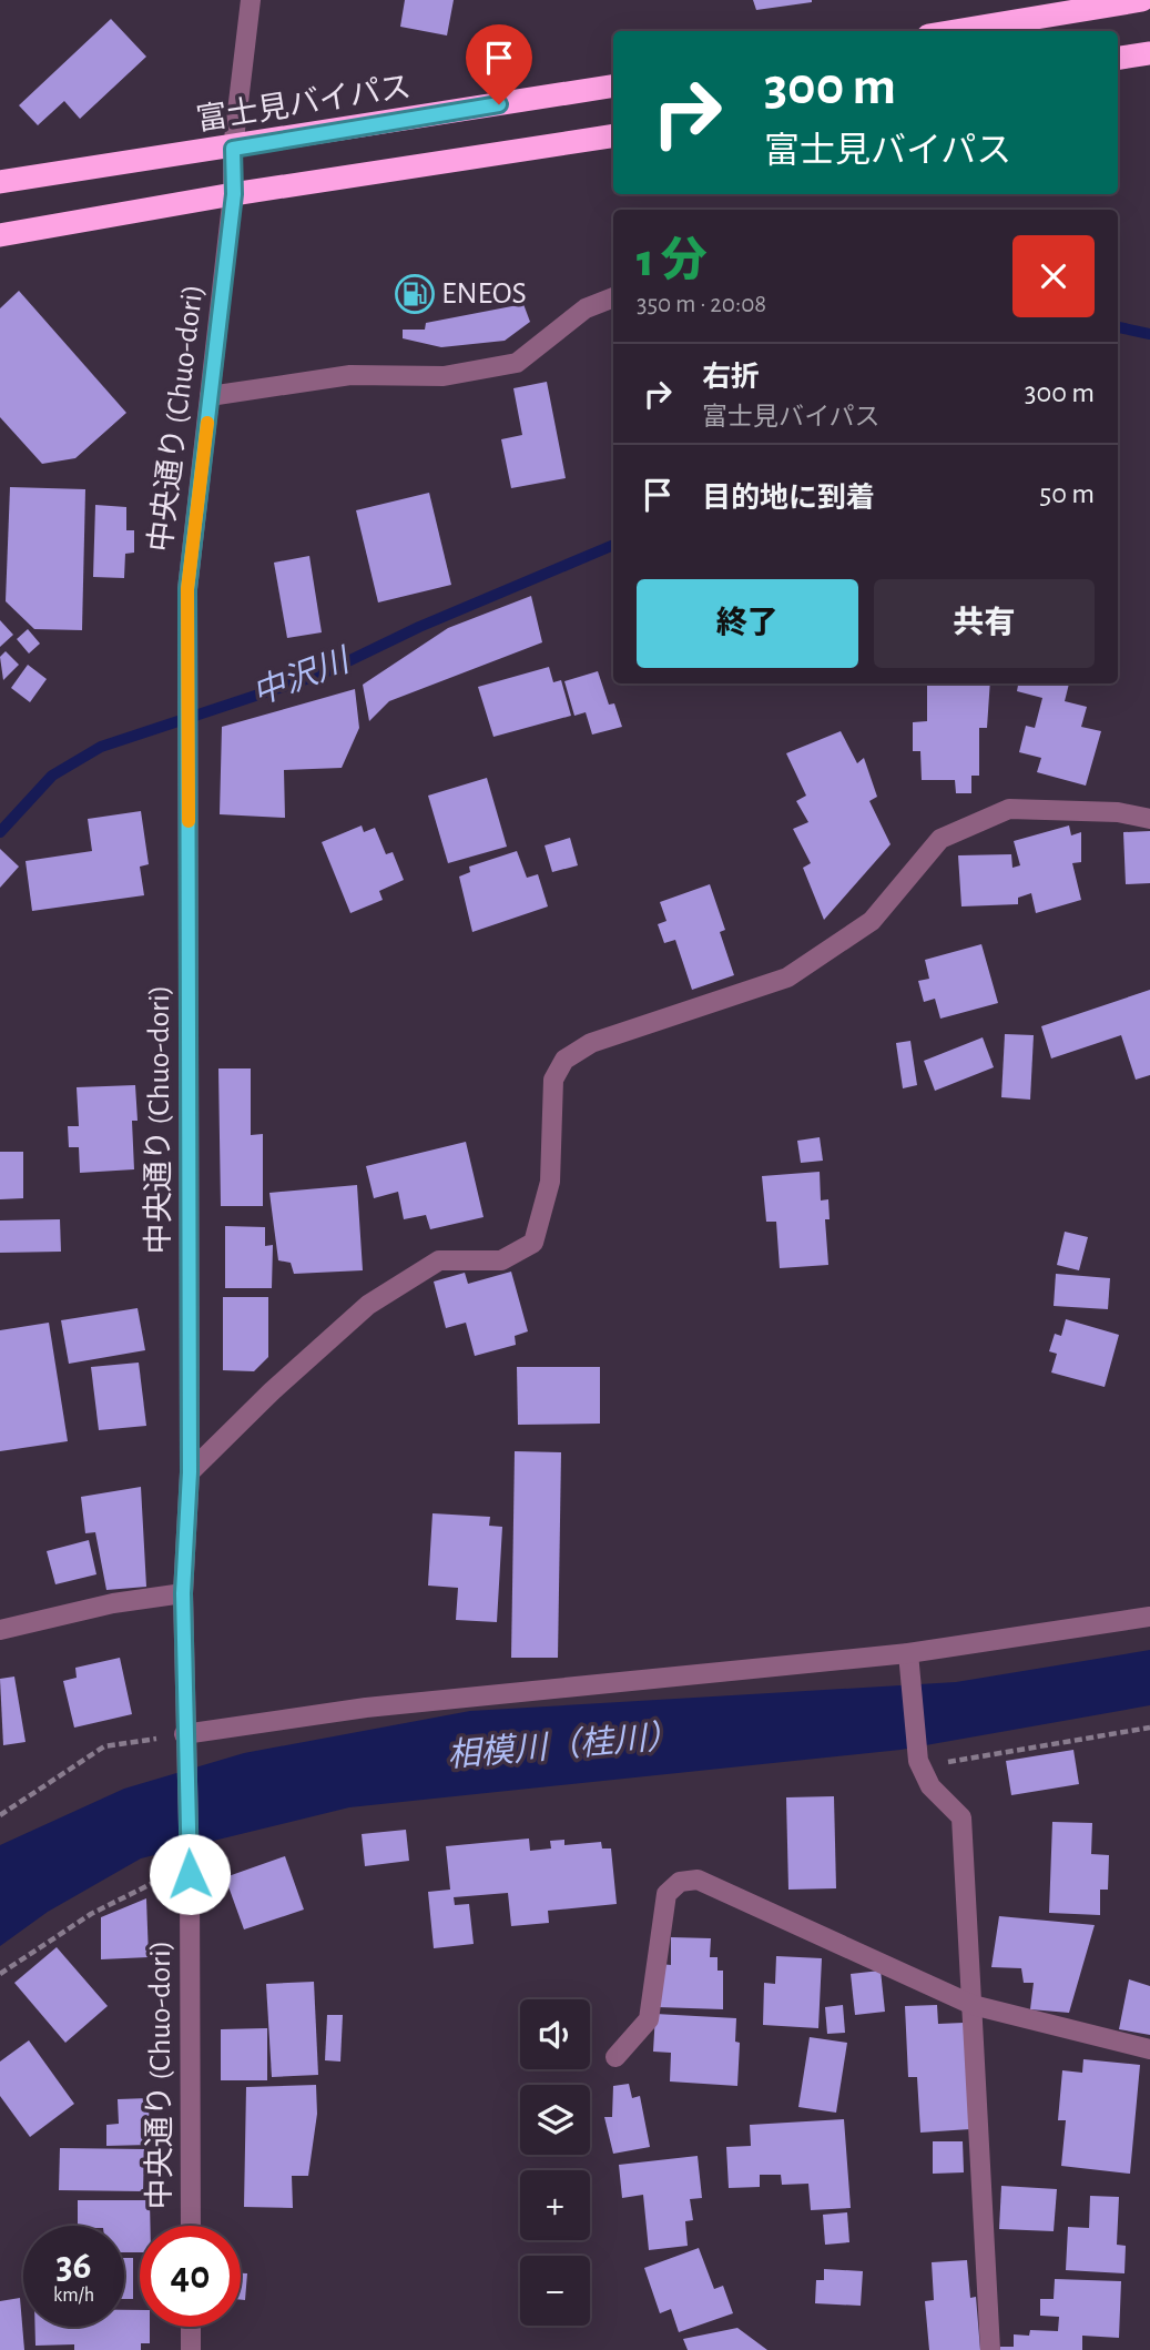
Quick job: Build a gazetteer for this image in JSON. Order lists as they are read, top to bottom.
{
  "streets": {
    "highway": ["富士見バイパス"],
    "street": ["中央通り (Chuo-dori)"]
  },
  "crossings": [
    ["富士見バイパス", "中央通り (Chuo-dori)"]
  ],
  "water": ["中沢川", "相模川（桂川）"],
  "places": {
    "fuel station": ["ENEOS"]
  },
  "page": {
    "turn": ["300 m", "富士見バイパス"],
    "heading": ["1 分", "350 m · 20:08"],
    "list": [
      {
        "name": "右折",
        "note": "富士見バイパス",
        "value": "300 m"
      },
      {
        "name": "目的地に到着",
        "value": "50 m"
      }
    ],
    "buttons": ["終了", "共有"],
    "map_buttons": ["+", "−"],
    "speed": "36 km/h",
    "limit": "40"
  }
}
